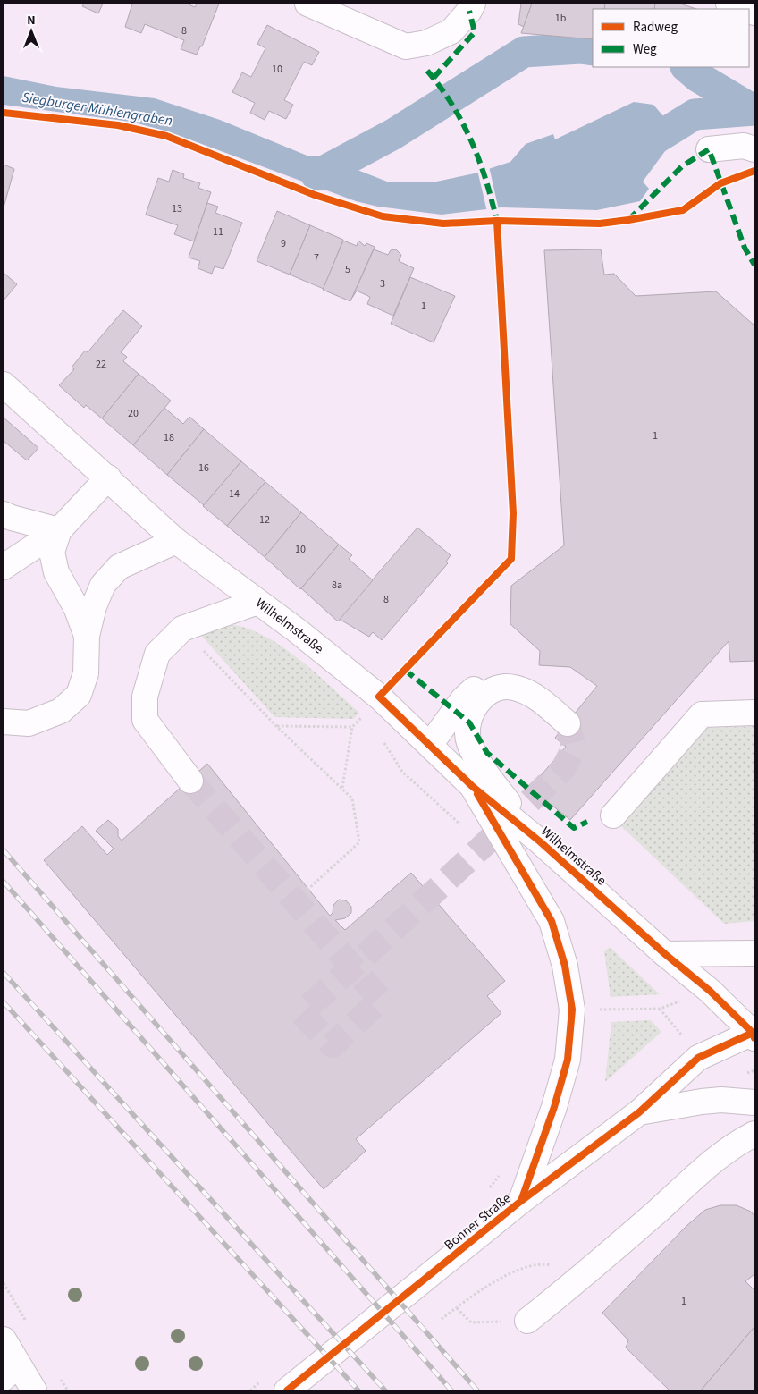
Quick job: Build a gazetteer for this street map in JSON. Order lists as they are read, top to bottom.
{
  "streets": {
    "street": ["Wilhelmstraße", "Bonner Straße"]
  },
  "crossings": [
    ["Wilhelmstraße", "Bonner Straße"]
  ],
  "water": ["Siegburger Mühlengraben"],
  "house_numbers": [
    "1b",
    "8",
    "10",
    "13",
    "11",
    "9",
    "7",
    "5",
    "3",
    "1",
    "22",
    "20",
    "1",
    "18",
    "16",
    "14",
    "12",
    "10",
    "8a",
    "8",
    "1"
  ],
  "legend": ["Radweg", "Weg"],
  "north": "top"
}
